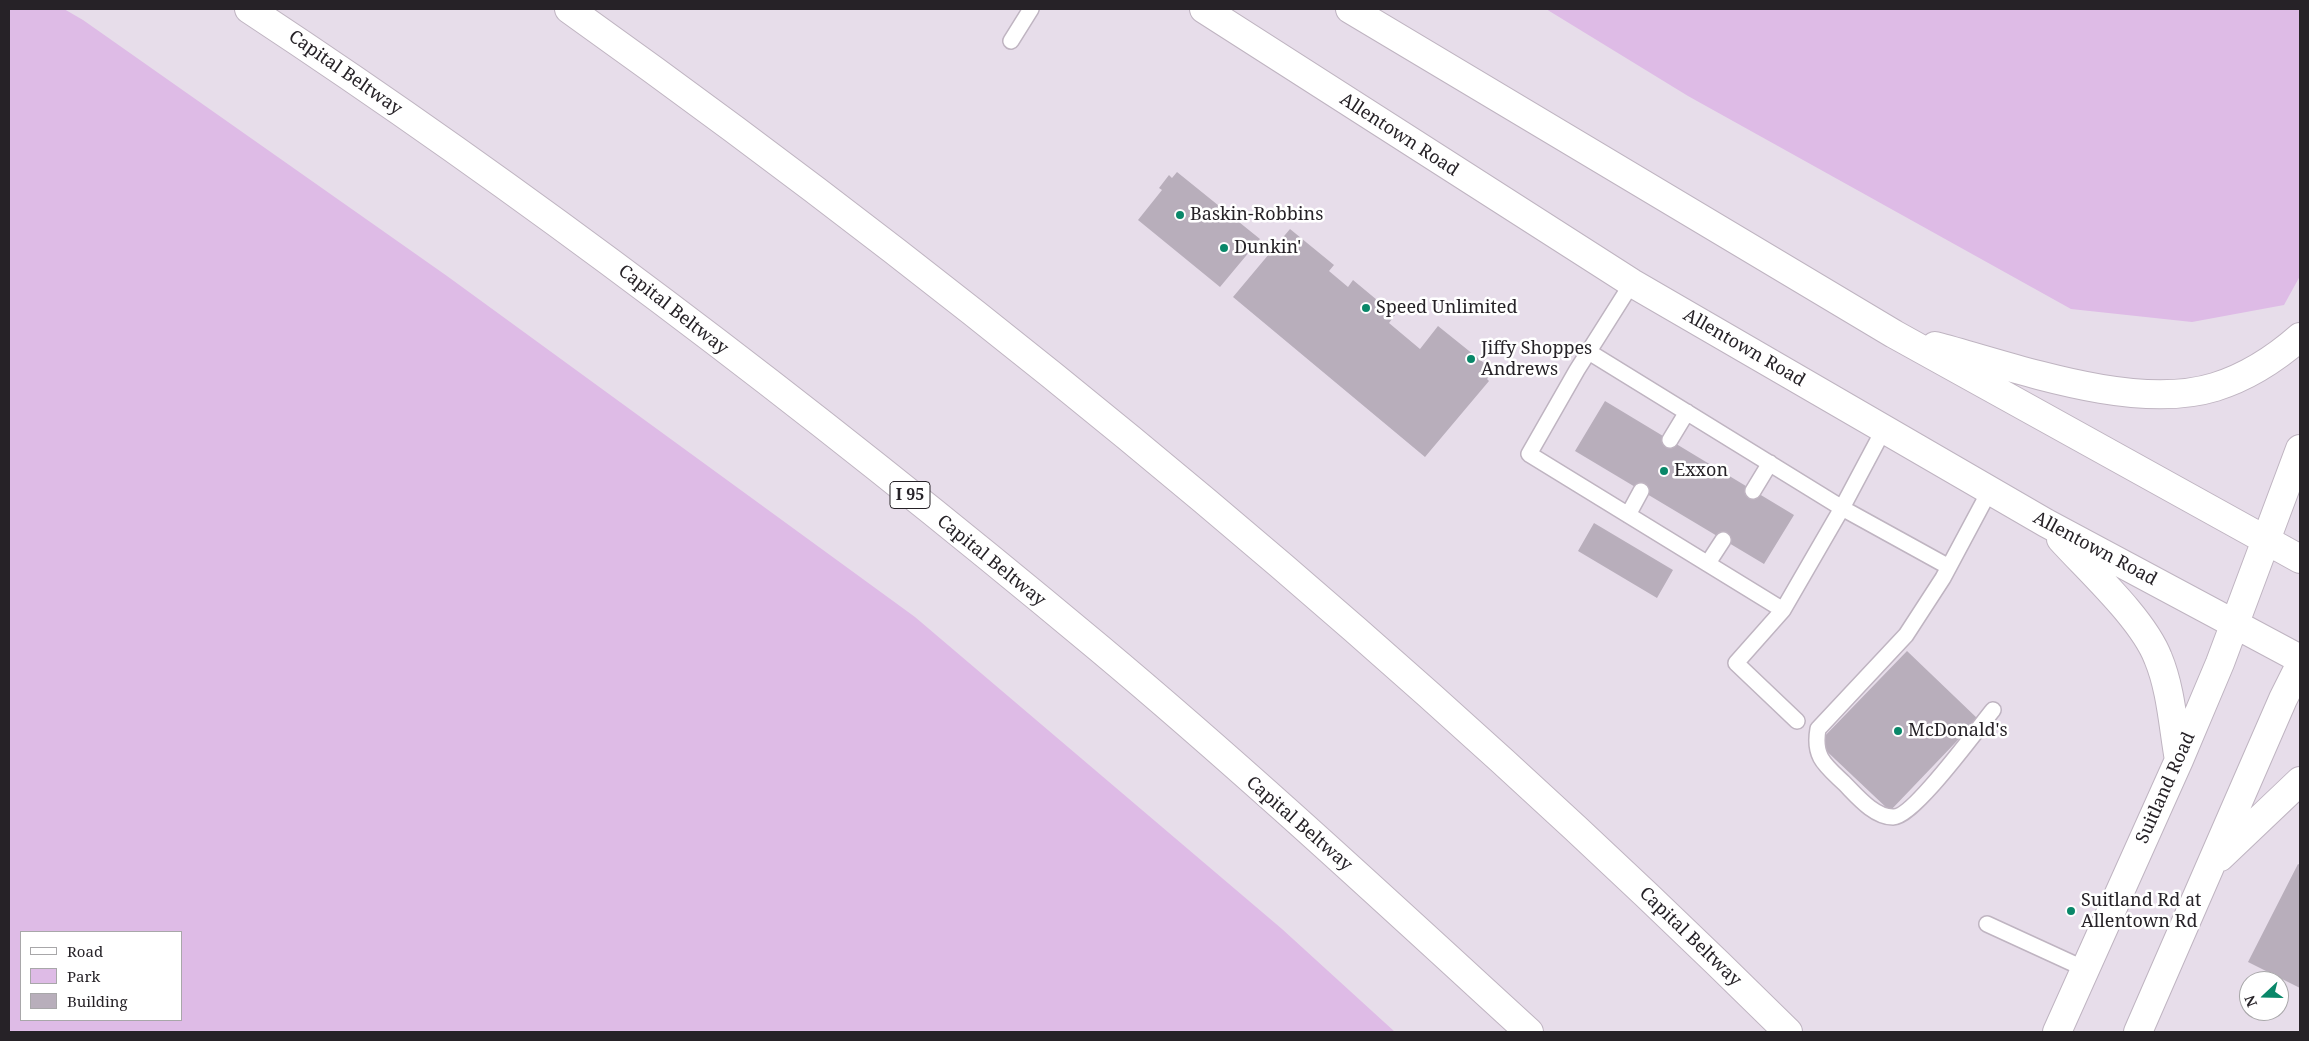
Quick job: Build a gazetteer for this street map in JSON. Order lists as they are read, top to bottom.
{
  "streets": {
    "main road": [
      "Capital Beltway",
      "Allentown Road",
      "I 95",
      "Suitland Road"
    ]
  },
  "crossings": [
    ["Allentown Road", "Suitland Road"]
  ],
  "places": [
    "Baskin-Robbins",
    "Dunkin'",
    "Speed Unlimited",
    "Jiffy Shoppes Andrews",
    "Exxon",
    "McDonald's",
    "Suitland Rd at Allentown Rd"
  ],
  "legend": ["Road", "Park", "Building"],
  "north": "left"
}
